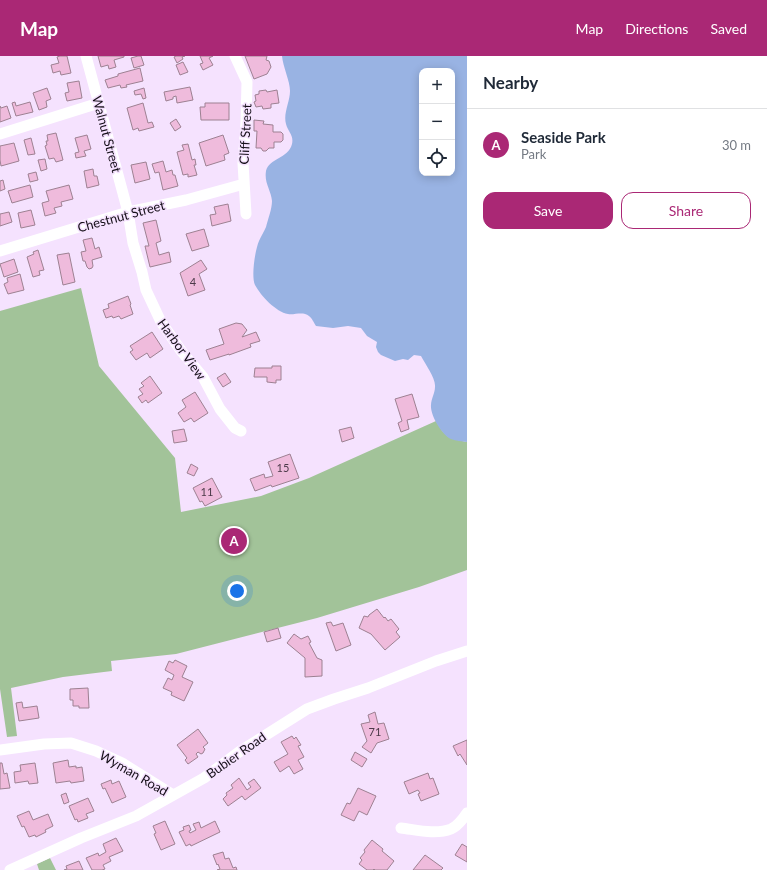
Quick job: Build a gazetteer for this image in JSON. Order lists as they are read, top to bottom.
{
  "streets": {
    "street": [
      "Walnut Street",
      "Cliff Street",
      "Chestnut Street",
      "Harbor View",
      "Bubier Road",
      "Wyman Road"
    ]
  },
  "crossings": [
    ["Walnut Street", "Chestnut Street"],
    ["Walnut Street", "Harbor View"],
    ["Cliff Street", "Chestnut Street"],
    ["Chestnut Street", "Harbor View"],
    ["Bubier Road", "Wyman Road"]
  ],
  "house_numbers": [
    "4",
    "15",
    "11",
    "71"
  ],
  "page": {
    "header": "Map",
    "nav": ["Map", "Directions", "Saved"],
    "heading": "Nearby",
    "map_buttons": ["+", "−"],
    "list": [
      {
        "mark": "A",
        "name": "Seaside Park",
        "note": "Park",
        "value": "30 m"
      }
    ],
    "buttons": ["Save", "Share"],
    "pins": "A"
  }
}
